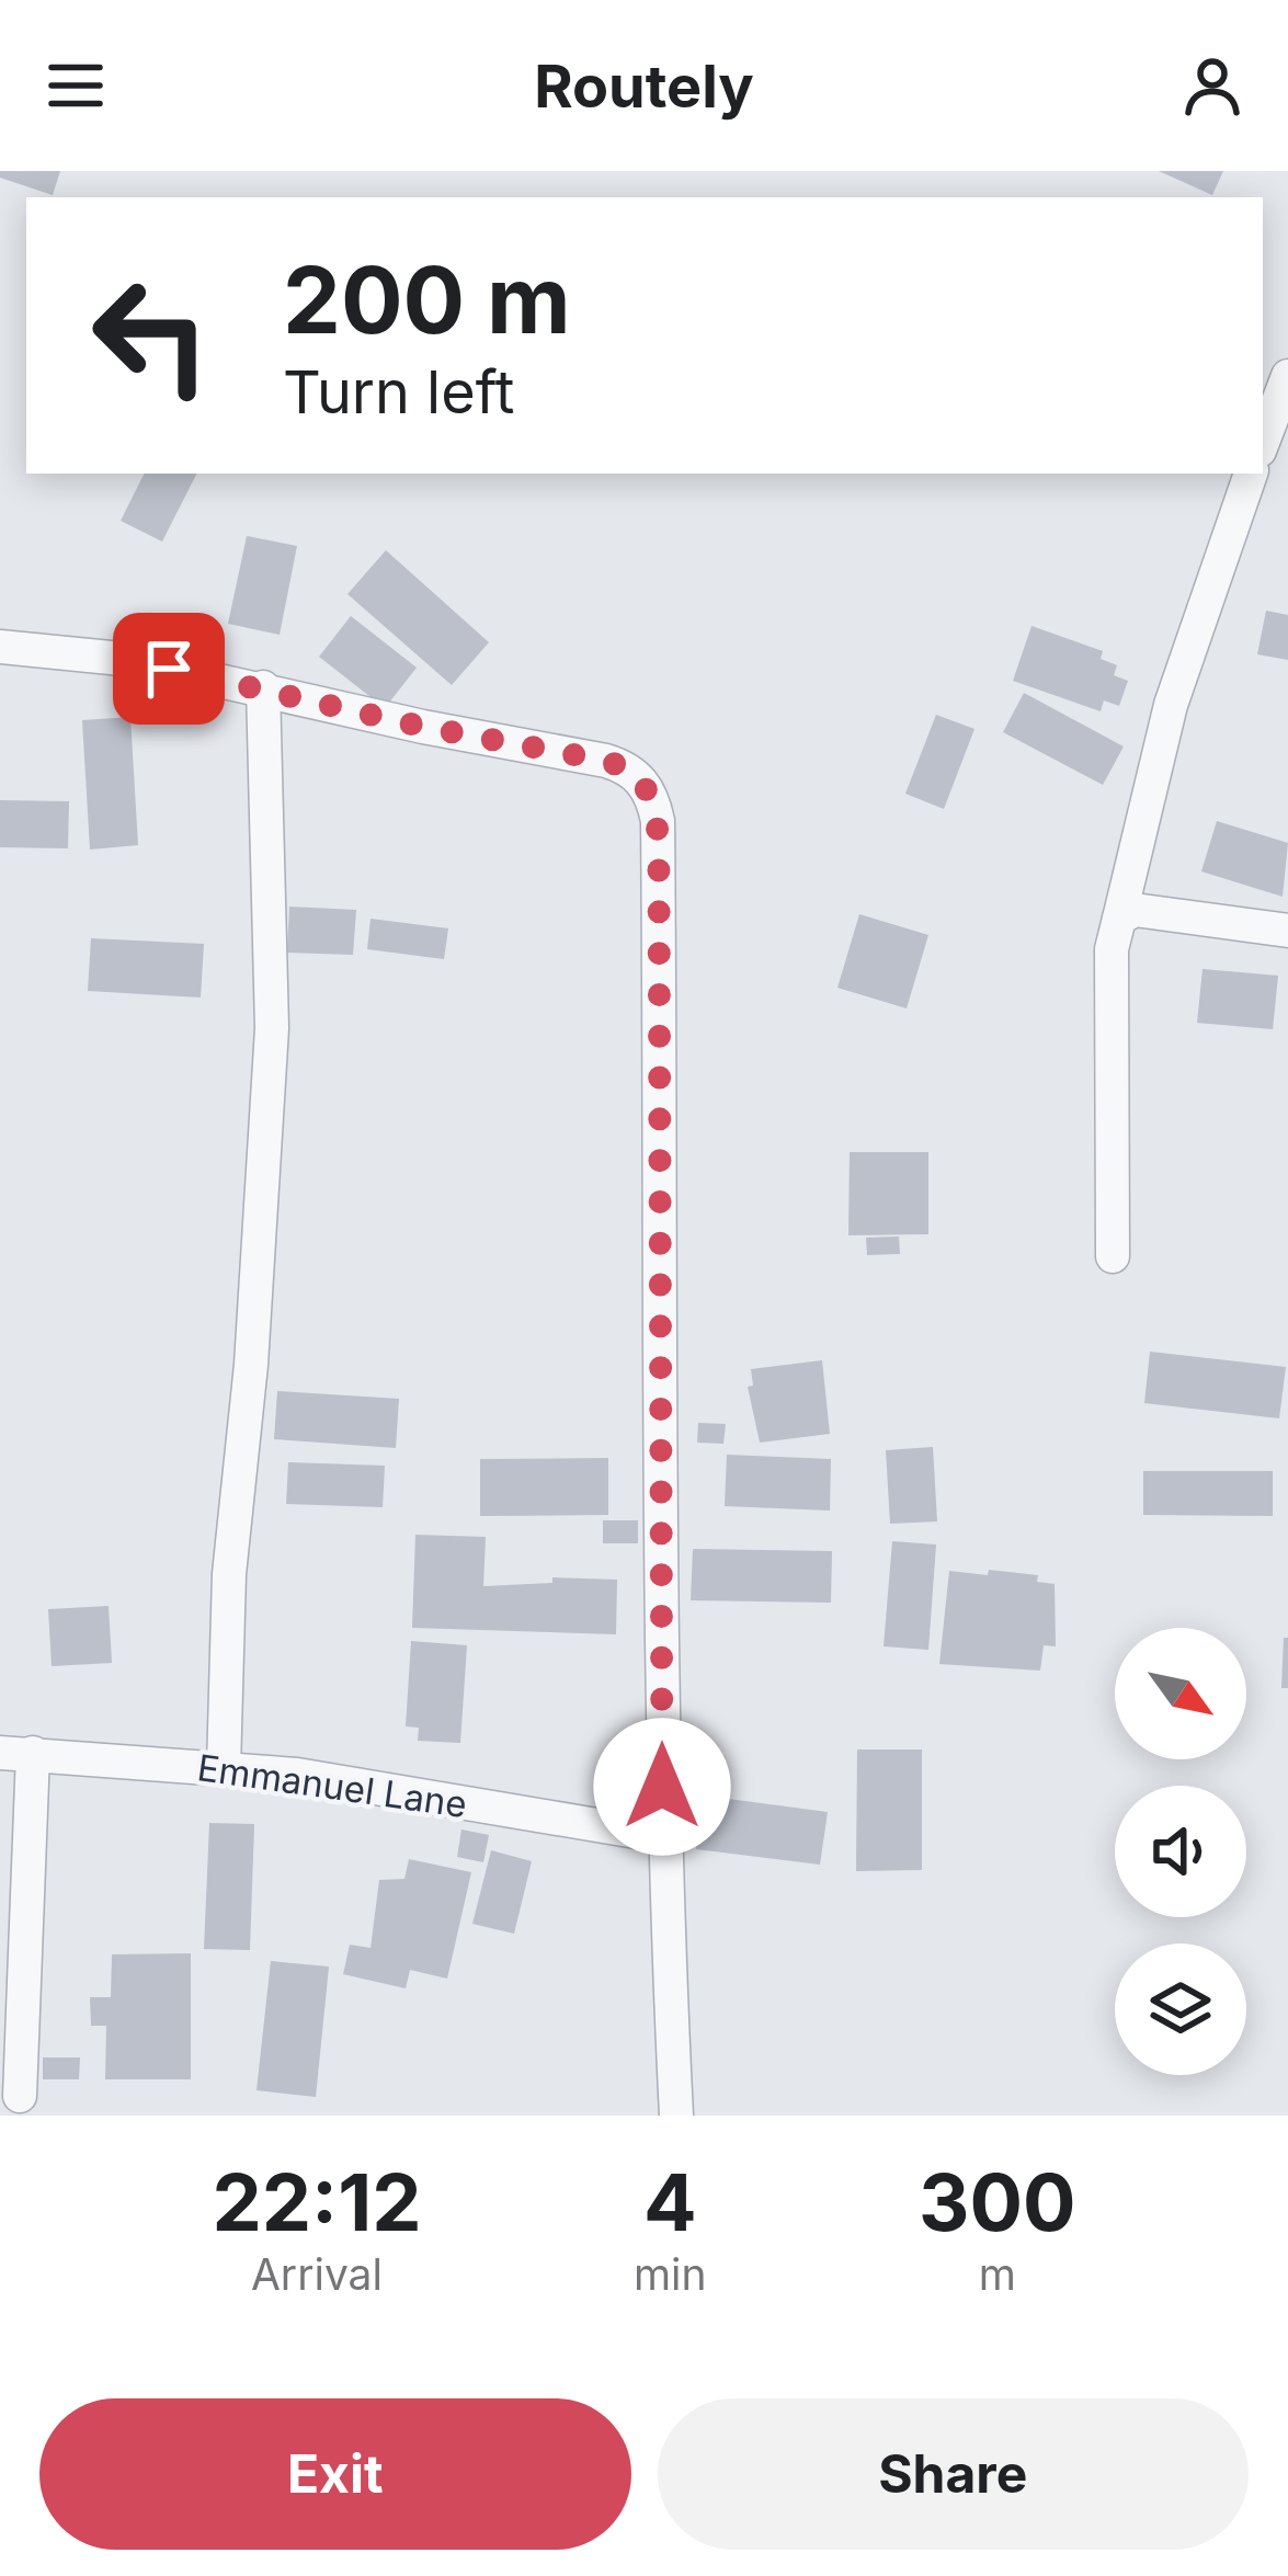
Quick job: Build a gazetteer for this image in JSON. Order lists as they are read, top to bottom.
{
  "streets": {
    "street": ["Emmanuel Lane"]
  },
  "north": "bottom right",
  "page": {
    "header": "Routely",
    "turn": ["200 m", "Turn left"],
    "eta": [
      "22:12",
      "Arrival",
      "4",
      "min",
      "300",
      "m"
    ],
    "buttons": ["Exit", "Share"]
  }
}
